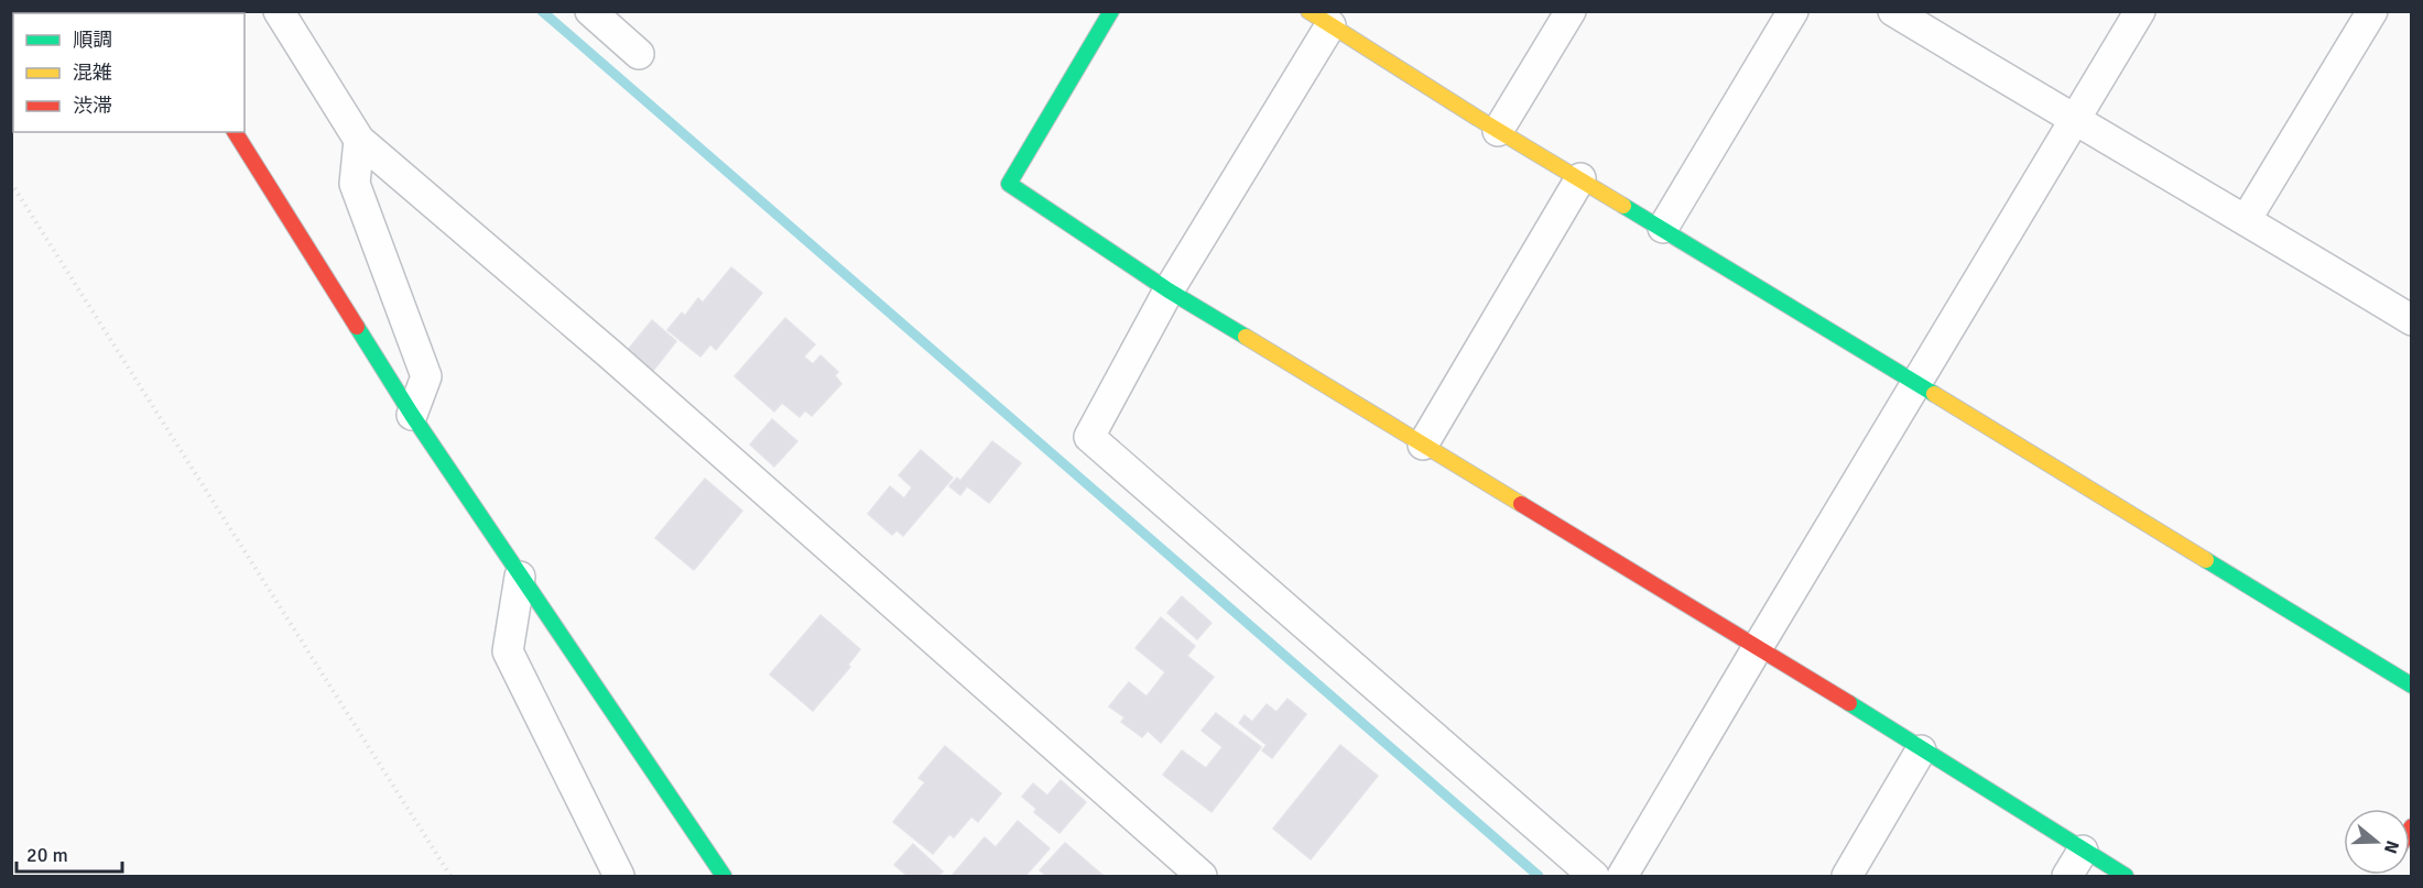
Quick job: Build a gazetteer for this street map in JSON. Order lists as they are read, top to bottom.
{
  "legend": ["順調", "混雑", "渋滞"],
  "scale_bar": "20 m",
  "north": "right"
}
